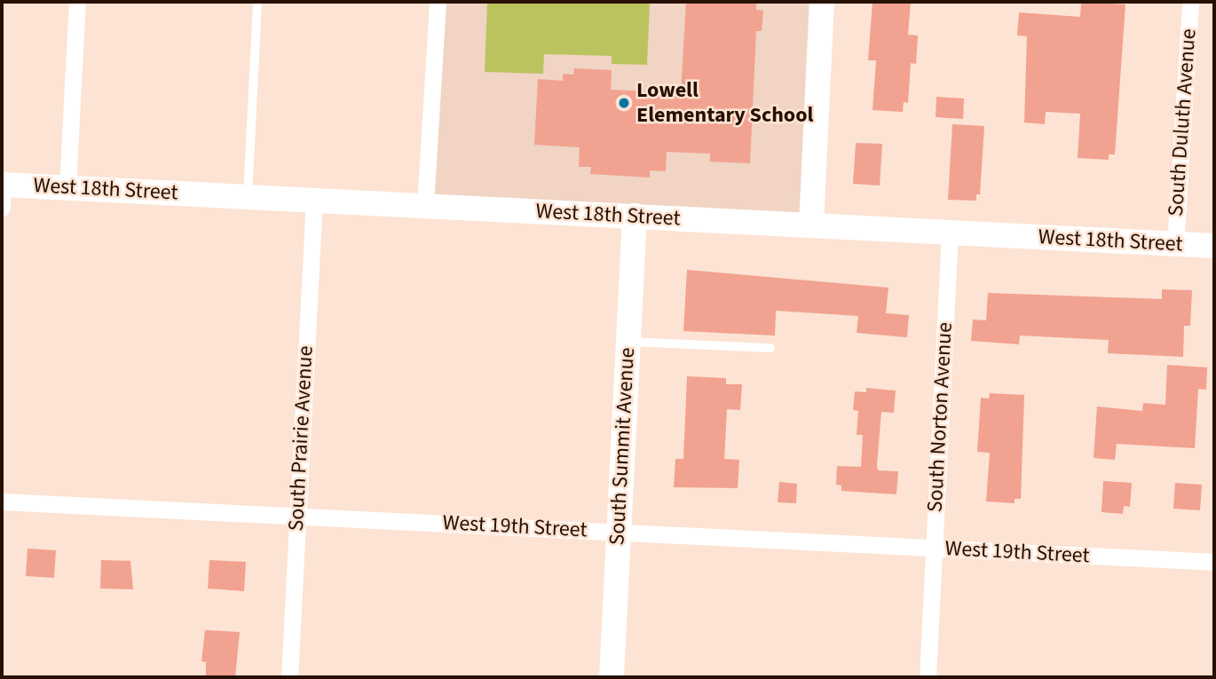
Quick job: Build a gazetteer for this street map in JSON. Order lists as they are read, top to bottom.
{
  "streets": {
    "street": [
      "South Duluth Avenue",
      "West 18th Street",
      "South Norton Avenue",
      "South Prairie Avenue",
      "South Summit Avenue",
      "West 19th Street"
    ]
  },
  "crossings": [
    ["South Duluth Avenue", "West 18th Street"],
    ["West 18th Street", "South Norton Avenue"],
    ["West 18th Street", "South Prairie Avenue"],
    ["West 18th Street", "South Summit Avenue"],
    ["South Norton Avenue", "West 19th Street"],
    ["South Prairie Avenue", "West 19th Street"],
    ["South Summit Avenue", "West 19th Street"]
  ],
  "places": ["Lowell Elementary School"]
}
